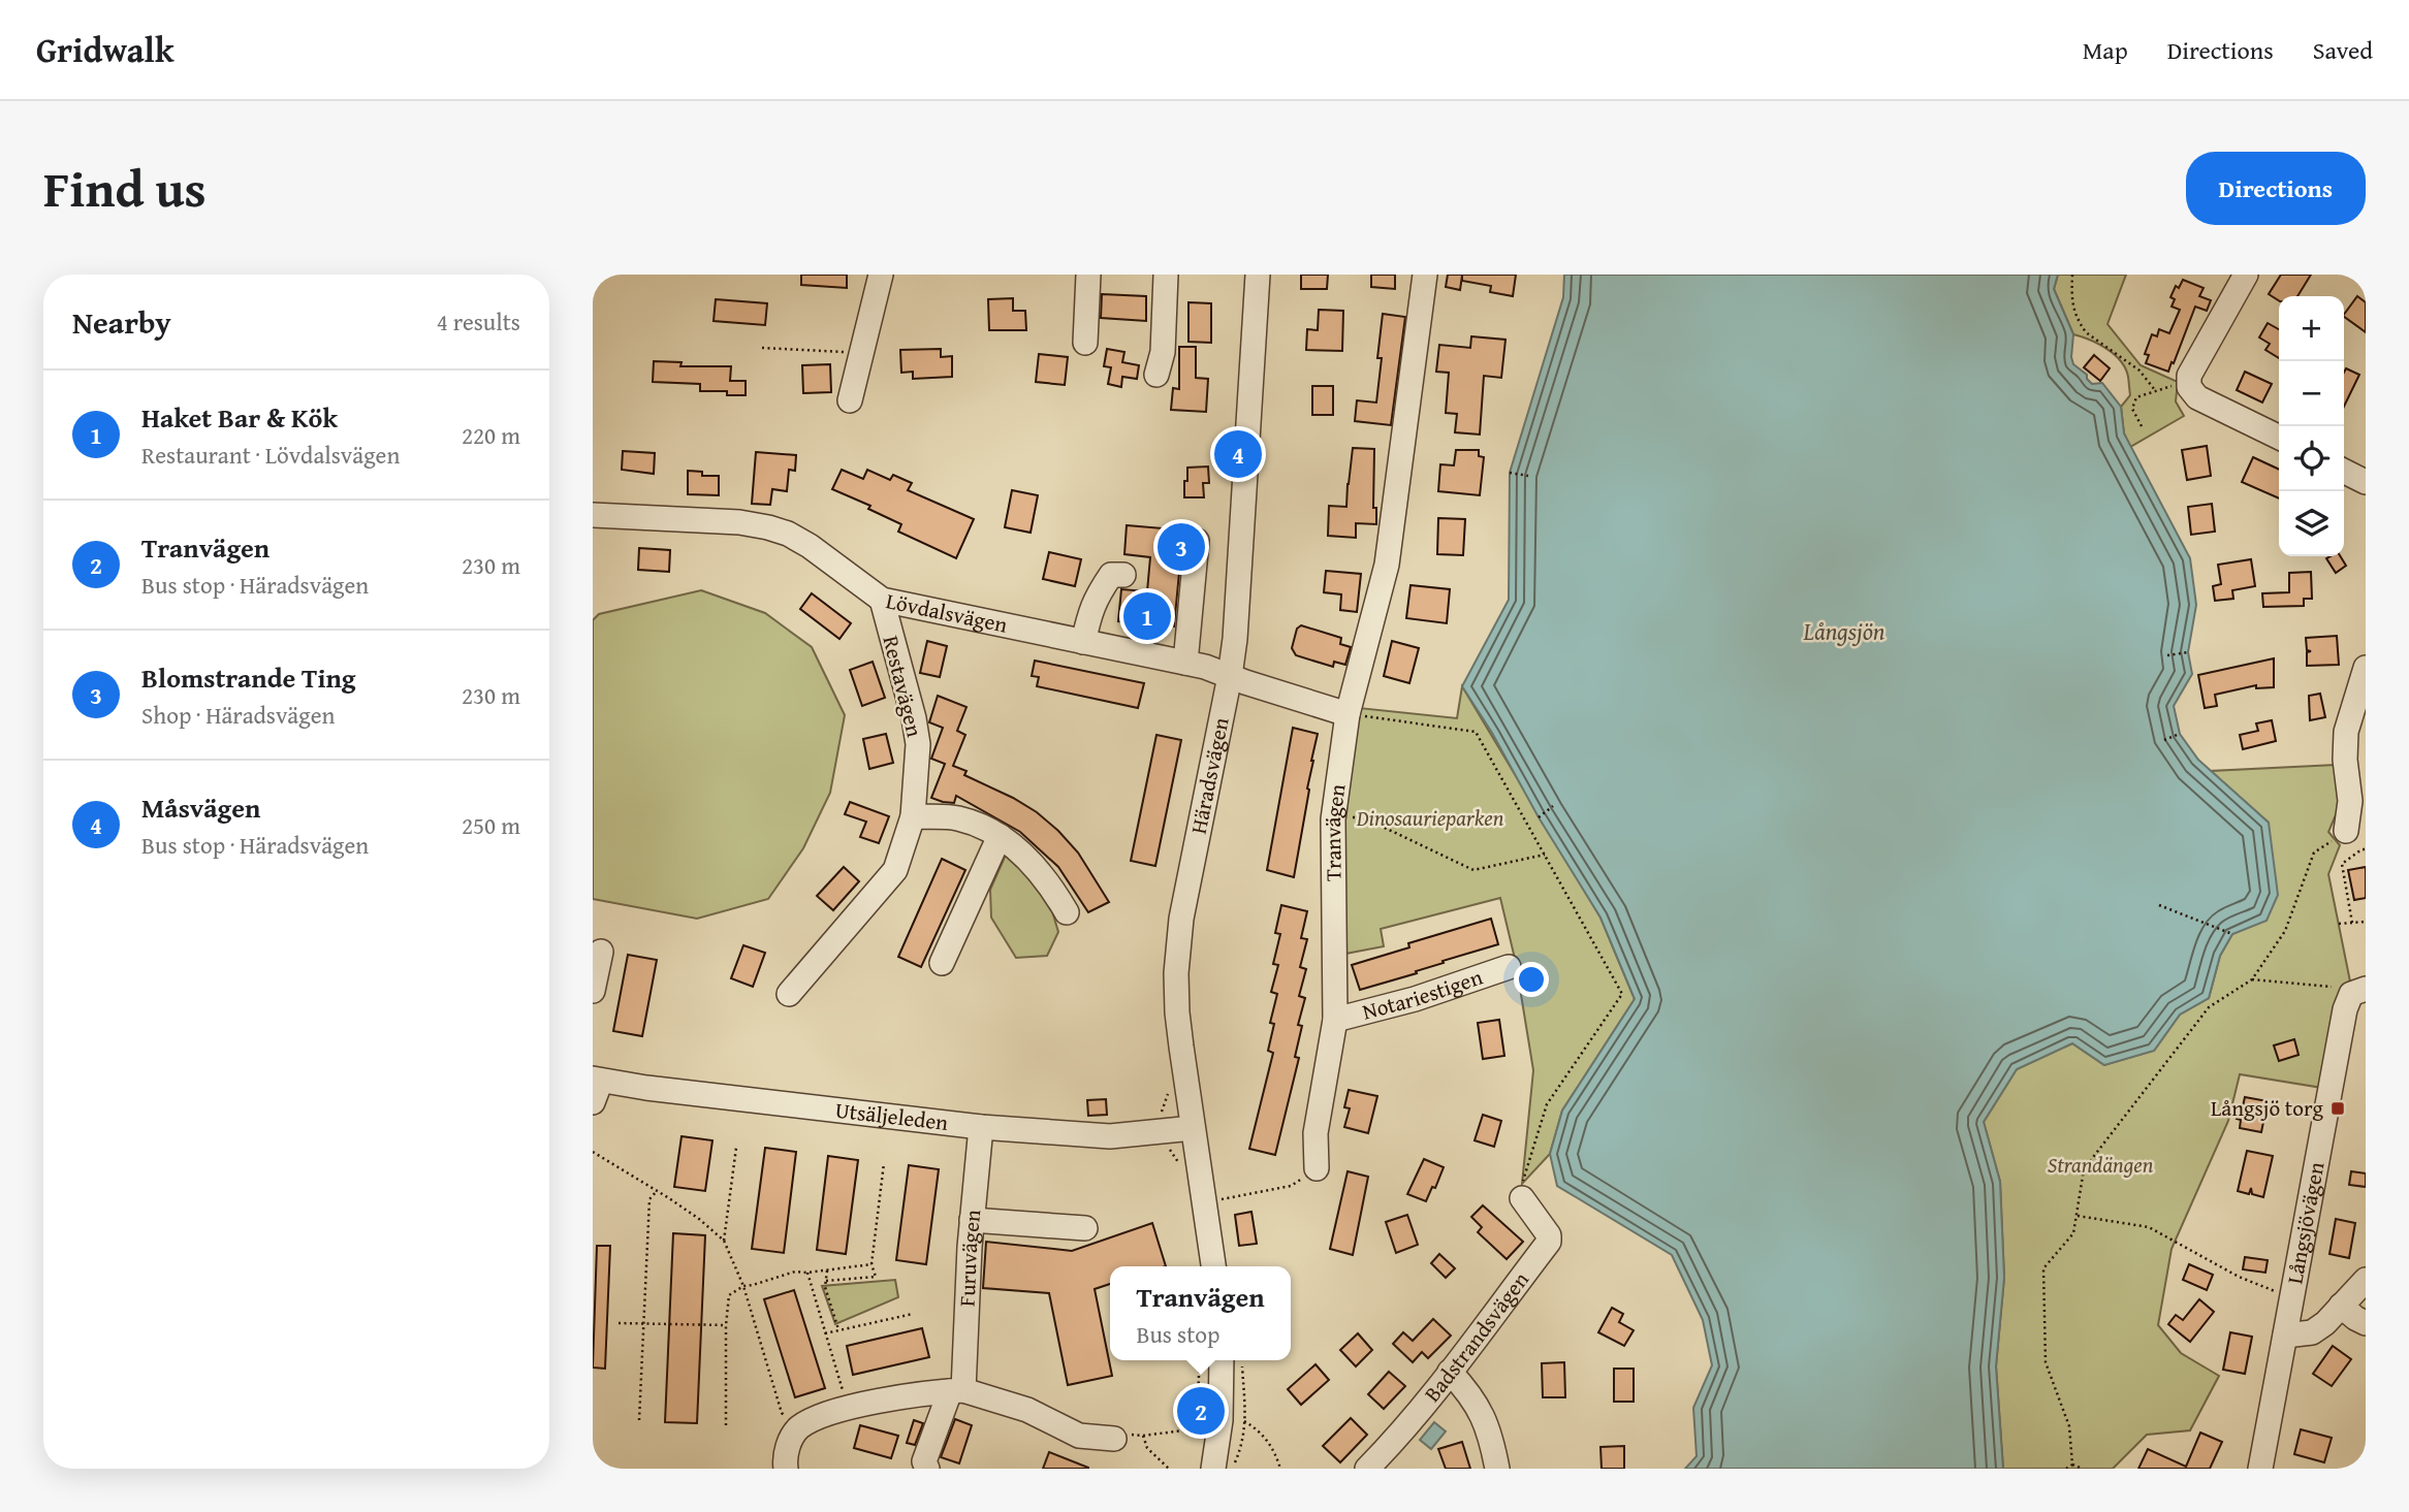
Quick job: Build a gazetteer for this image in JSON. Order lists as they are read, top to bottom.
{
  "streets": {
    "street": [
      "Lövdalsvägen",
      "Restavägen",
      "Häradsvägen",
      "Tranvägen",
      "Notariestigen",
      "Utsäljeleden",
      "Långsjövägen",
      "Furuvägen",
      "Badstrandsvägen"
    ]
  },
  "crossings": [
    ["Lövdalsvägen", "Restavägen"],
    ["Lövdalsvägen", "Häradsvägen"],
    ["Häradsvägen", "Utsäljeleden"],
    ["Tranvägen", "Notariestigen"],
    ["Utsäljeleden", "Furuvägen"]
  ],
  "water": ["Långsjön"],
  "parks": ["Dinosaurieparken", "Strandängen"],
  "places": {
    "transit": ["Långsjö torg"]
  },
  "page": {
    "header": "Gridwalk",
    "nav": ["Map", "Directions", "Saved"],
    "title": "Find us",
    "buttons": "Directions",
    "heading": ["Nearby", "4 results"],
    "map_buttons": ["+", "−"],
    "list": [
      {
        "mark": "1",
        "name": "Haket Bar & Kök",
        "note": "Restaurant · Lövdalsvägen",
        "value": "220 m"
      },
      {
        "mark": "2",
        "name": "Tranvägen",
        "note": "Bus stop · Häradsvägen",
        "value": "230 m"
      },
      {
        "mark": "3",
        "name": "Blomstrande Ting",
        "note": "Shop · Häradsvägen",
        "value": "230 m"
      },
      {
        "mark": "4",
        "name": "Måsvägen",
        "note": "Bus stop · Häradsvägen",
        "value": "250 m"
      }
    ],
    "pins": [
      "4",
      "3",
      "1",
      "2"
    ],
    "popup": ["Tranvägen", "Bus stop"]
  }
}
